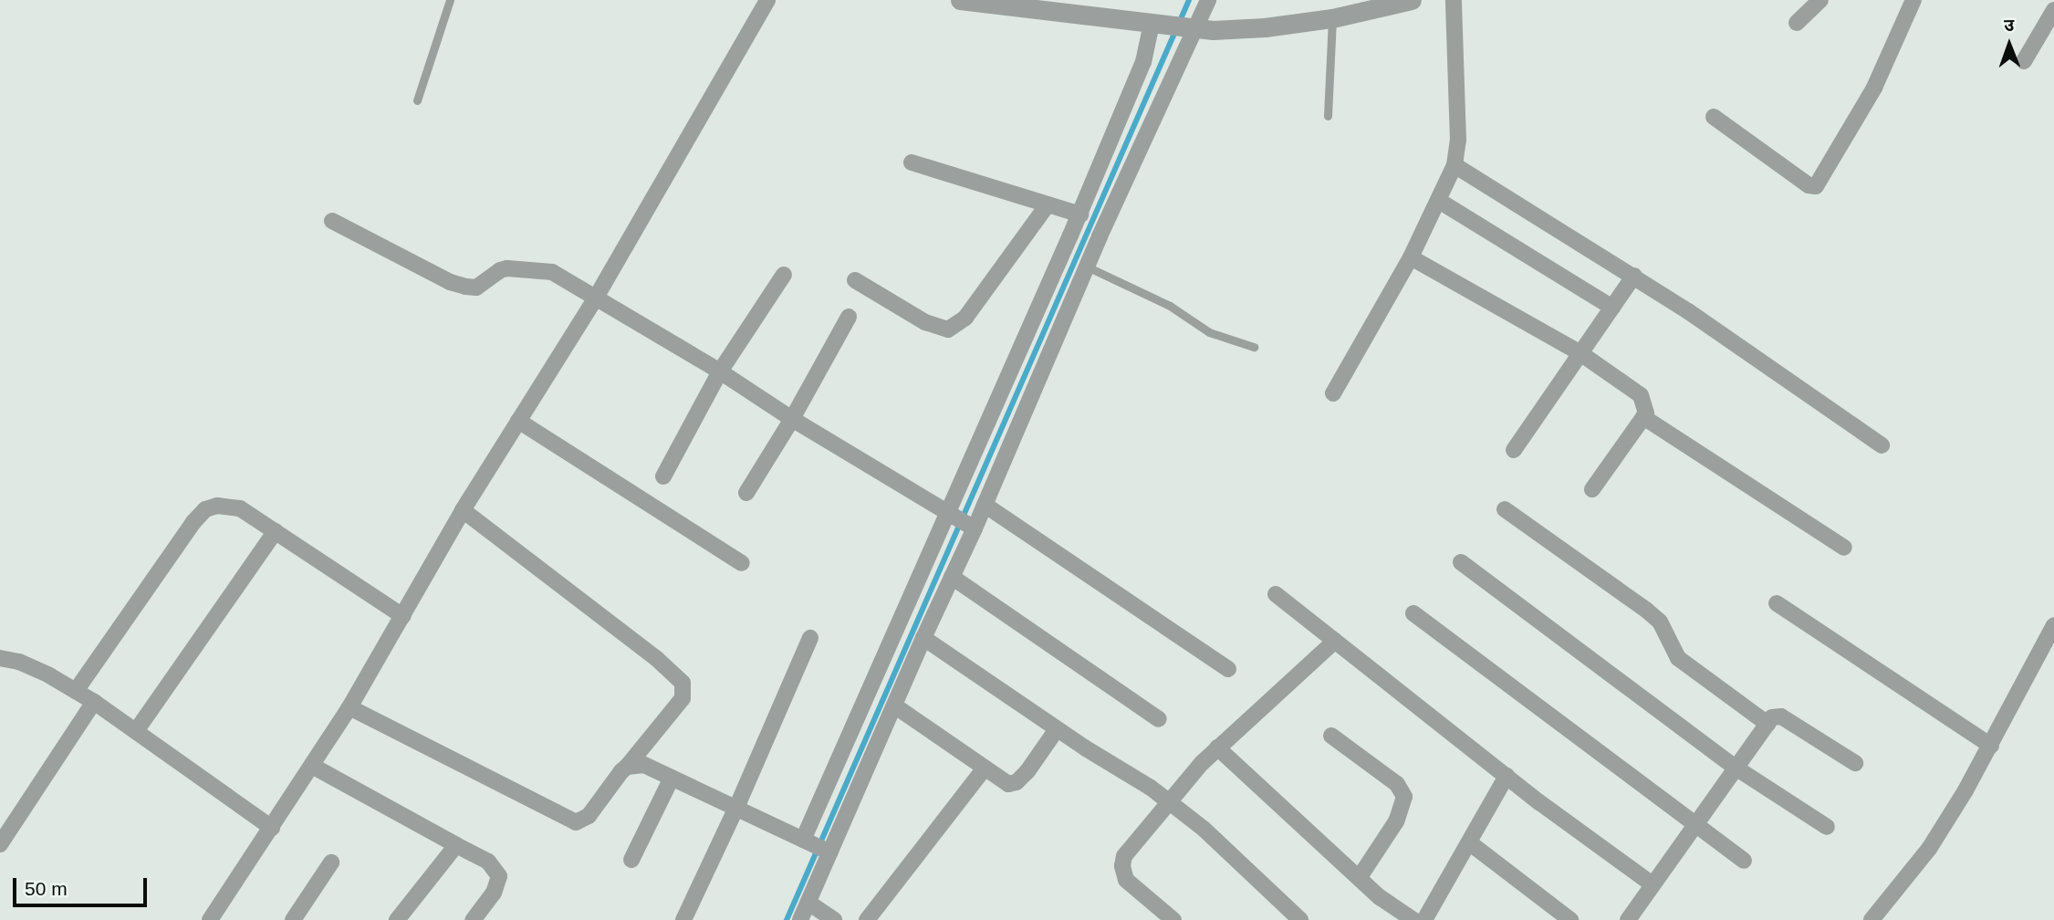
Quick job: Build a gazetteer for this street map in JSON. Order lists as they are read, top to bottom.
{
  "scale_bar": "50 m",
  "north": "top"
}
